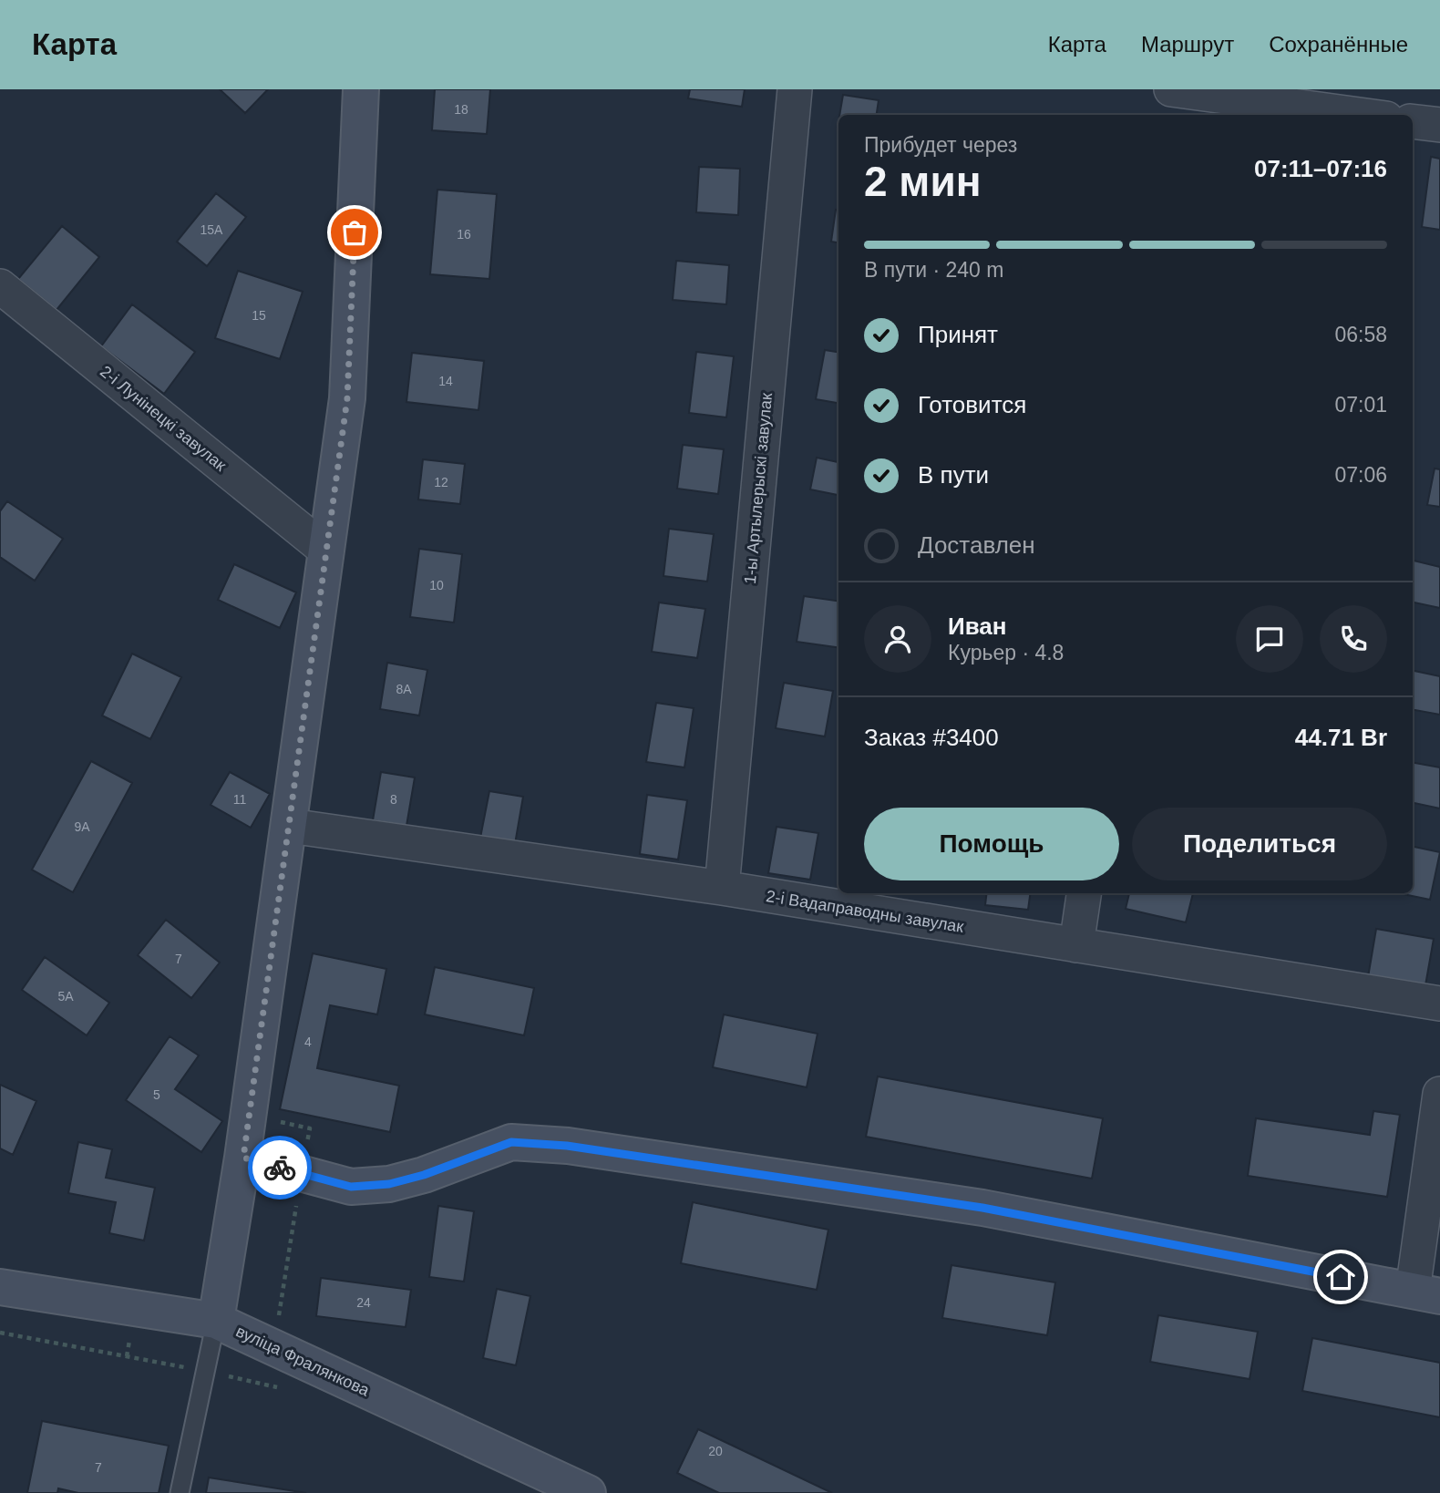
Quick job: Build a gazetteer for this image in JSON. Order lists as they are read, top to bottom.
{
  "streets": {
    "main road": ["вуліца Фралянкова"],
    "street": ["2-і Лунінецкі завулак", "1-ы Артылерыскі завулак", "2-і Вадаправодны завулак"]
  },
  "crossings": [
    ["1-ы Артылерыскі завулак", "2-і Вадаправодны завулак"]
  ],
  "house_numbers": [
    "18",
    "15А",
    "16",
    "15",
    "14",
    "12",
    "10",
    "8А",
    "11",
    "8",
    "9А",
    "7",
    "5А",
    "4",
    "5",
    "24",
    "20",
    "7"
  ],
  "page": {
    "header": "Карта",
    "nav": ["Карта", "Маршрут", "Сохранённые"],
    "heading": ["2 мин", "Прибудет через", "07:11–07:16"],
    "panel": [
      "Иван",
      "Курьер · 4.8",
      "Заказ #3400",
      "44.71 Br"
    ],
    "bar": "В пути · 240 m",
    "list": [
      ["Принят", "06:58"],
      ["Готовится", "07:01"],
      ["В пути", "07:06"],
      "Доставлен"
    ],
    "buttons": ["Помощь", "Поделиться"]
  }
}
